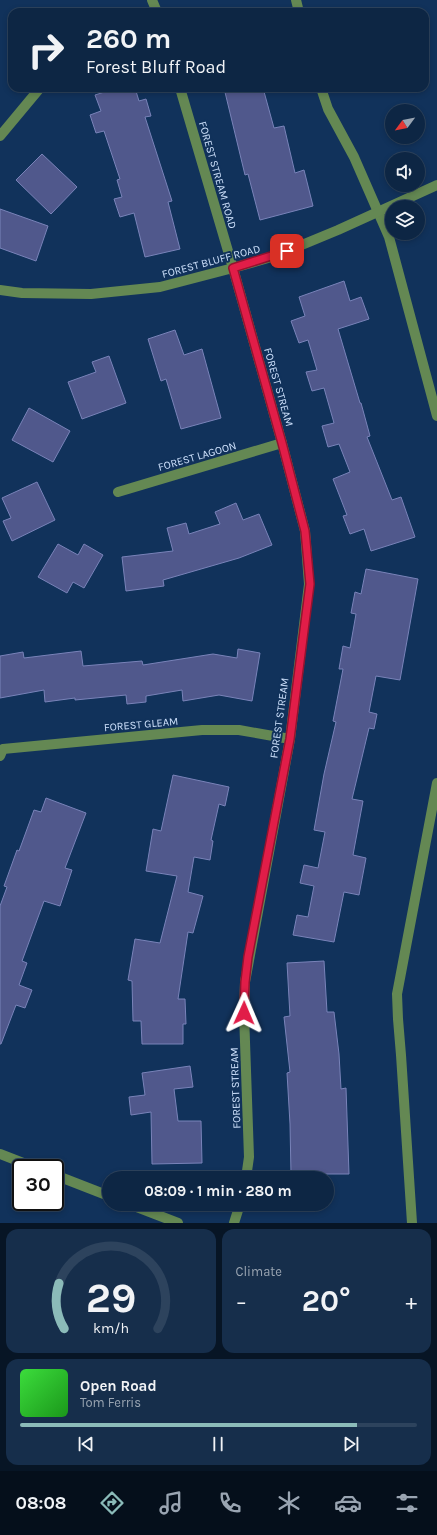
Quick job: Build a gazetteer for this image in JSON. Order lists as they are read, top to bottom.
{
  "streets": {
    "street": [
      "FOREST STREAM ROAD",
      "FOREST BLUFF ROAD",
      "FOREST STREAM",
      "FOREST LAGOON",
      "FOREST GLEAM"
    ]
  },
  "crossings": [
    ["FOREST STREAM ROAD", "FOREST BLUFF ROAD"],
    ["FOREST STREAM ROAD", "FOREST STREAM"],
    ["FOREST BLUFF ROAD", "FOREST STREAM"],
    ["FOREST STREAM", "FOREST LAGOON"],
    ["FOREST STREAM", "FOREST GLEAM"]
  ],
  "north": "bottom left",
  "page": {
    "turn": ["260 m", "Forest Bluff Road"],
    "limit": "30",
    "trip": "08:09 · 1 min · 280 m",
    "tile": "Climate",
    "heat": ["−", "20°", "+"],
    "song": ["Open Road", "Tom Ferris"],
    "tabs": "08:08",
    "gauge": ["29", "km/h"]
  }
}
